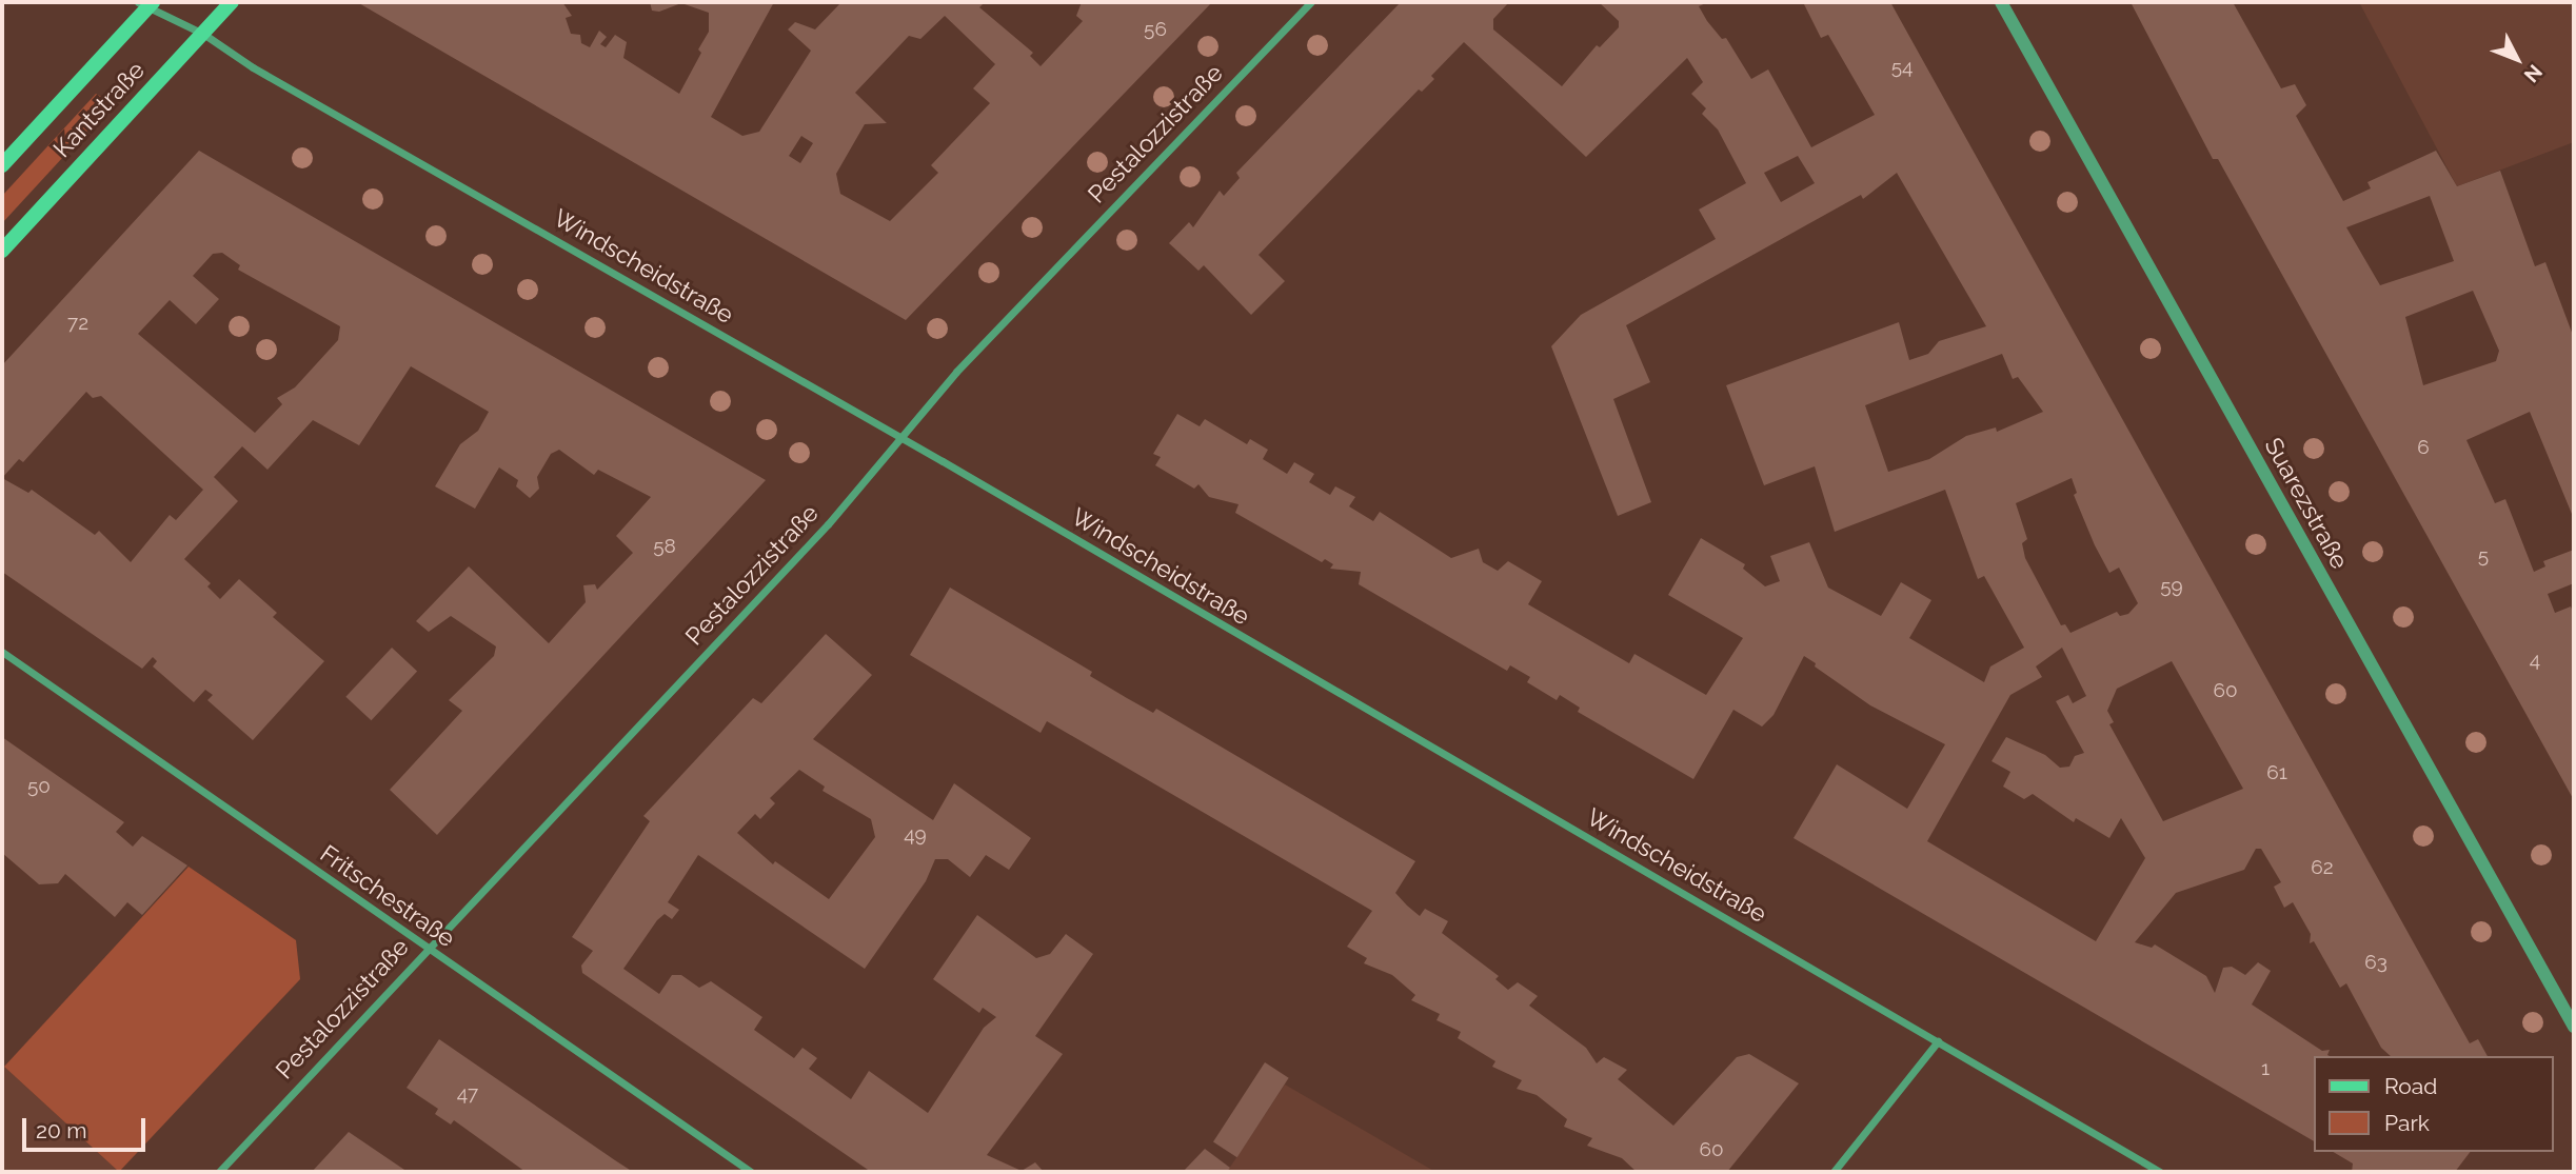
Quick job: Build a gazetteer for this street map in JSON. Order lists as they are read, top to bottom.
{
  "streets": {
    "main road": ["Kantstraße"],
    "street": [
      "Pestalozzistraße",
      "Windscheidstraße",
      "Suarezstraße",
      "Fritschestraße"
    ]
  },
  "crossings": [
    ["Kantstraße", "Windscheidstraße"],
    ["Pestalozzistraße", "Windscheidstraße"],
    ["Pestalozzistraße", "Fritschestraße"]
  ],
  "house_numbers": [
    "56",
    "54",
    "72",
    "6",
    "58",
    "5",
    "59",
    "4",
    "60",
    "61",
    "50",
    "49",
    "62",
    "63",
    "1",
    "47",
    "60"
  ],
  "legend": ["Road", "Park"],
  "scale_bar": "20 m",
  "north": "bottom right"
}
